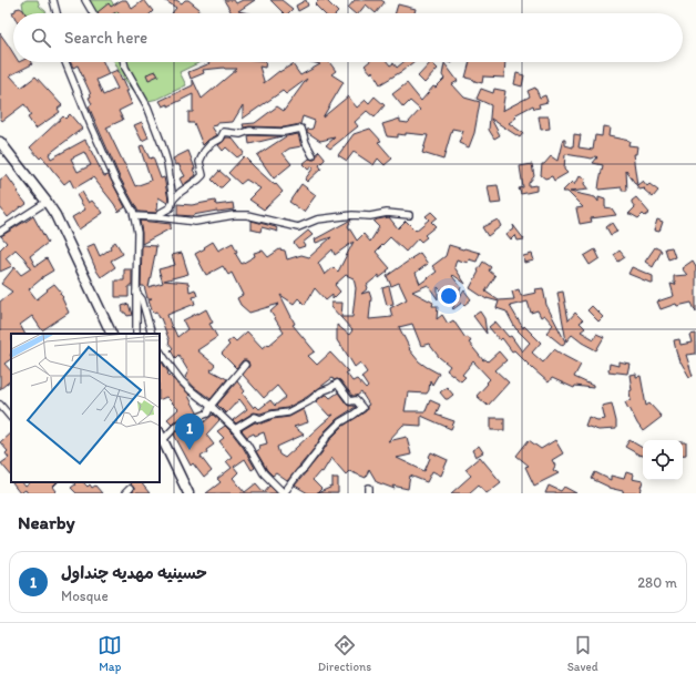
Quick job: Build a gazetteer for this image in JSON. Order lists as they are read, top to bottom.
{
  "page": {
    "search": "Search here",
    "pins": "1",
    "heading": "Nearby",
    "list": [
      {
        "mark": "1",
        "name": "حسینیه مهدیه چنداول",
        "note": "Mosque",
        "value": "280 m"
      }
    ],
    "nav": ["Map", "Directions", "Saved"]
  }
}
